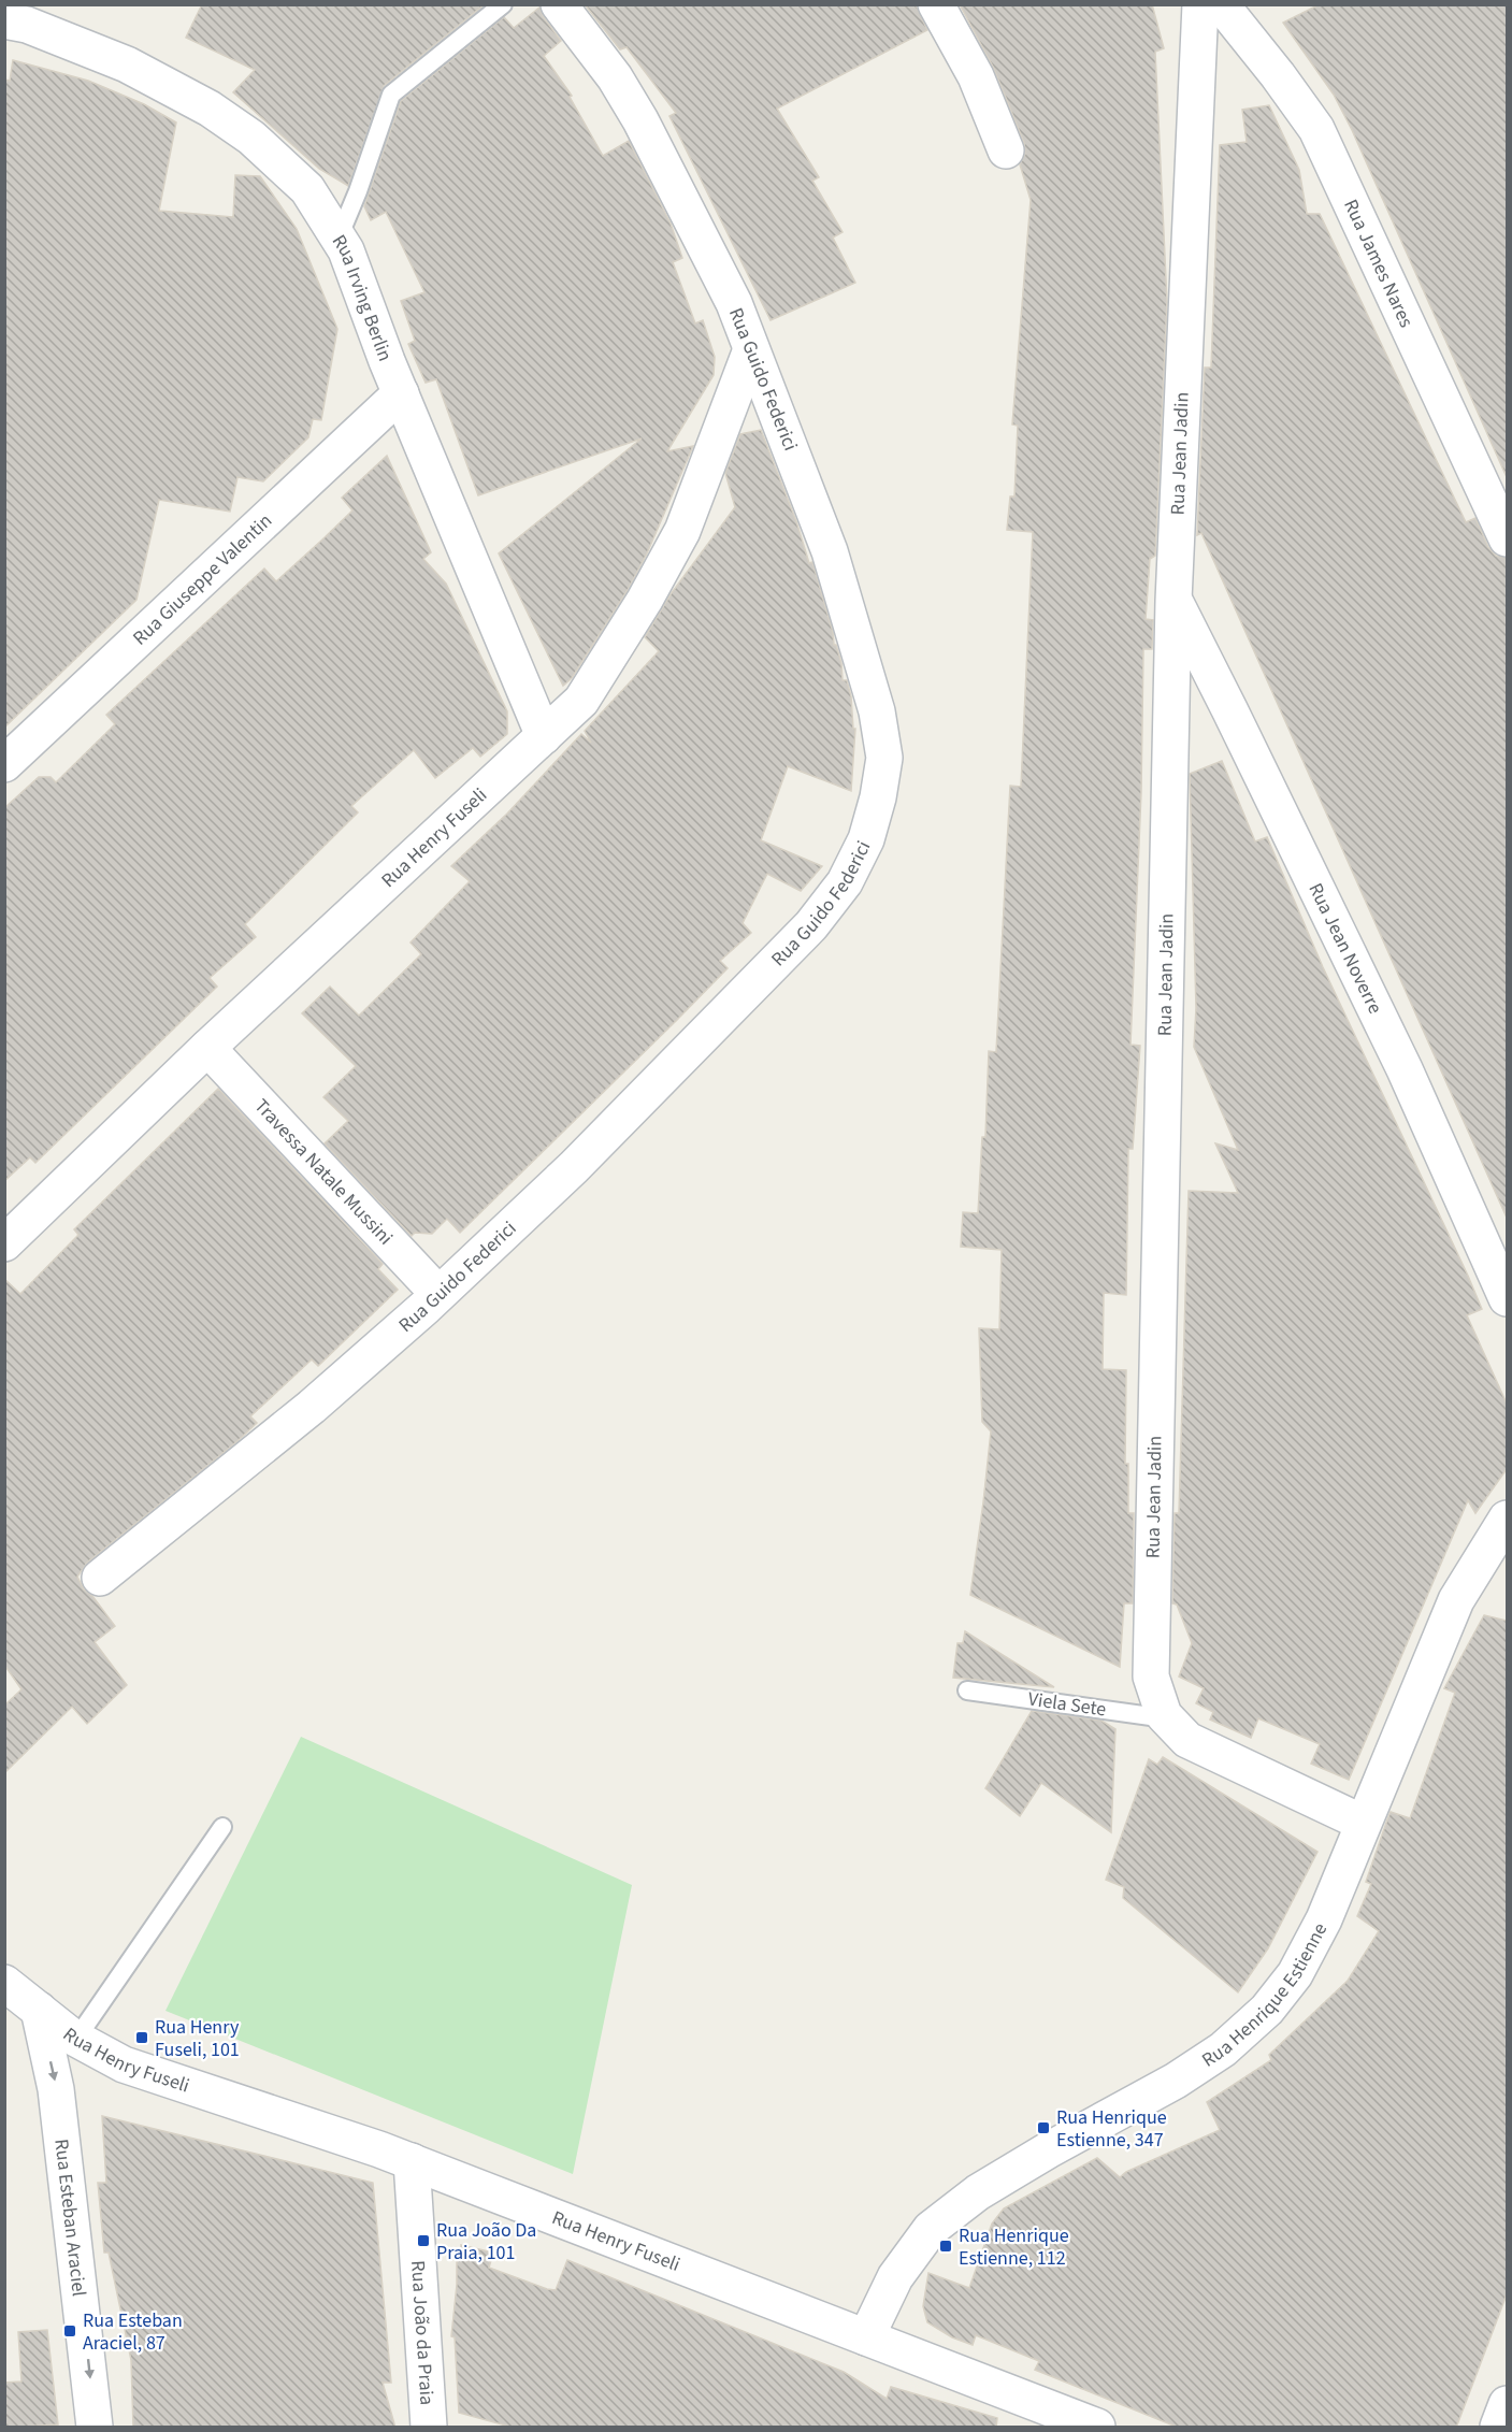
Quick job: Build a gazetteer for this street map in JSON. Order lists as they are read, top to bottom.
{
  "streets": {
    "street": [
      "Rua James Nares",
      "Rua Irving Berlin",
      "Rua Guido Federici",
      "Rua Jean Jadin",
      "Rua Giuseppe Valentin",
      "Rua Henry Fuseli",
      "Rua Jean Noverre",
      "Travessa Natale Mussini",
      "Rua Henrique Estienne",
      "Rua Esteban Araciel",
      "Rua João da Praia"
    ],
    "lane": ["Viela Sete"]
  },
  "crossings": [
    ["Rua Irving Berlin", "Rua Giuseppe Valentin"],
    ["Rua Irving Berlin", "Rua Henry Fuseli"],
    ["Rua Guido Federici", "Rua Henry Fuseli"],
    ["Rua Guido Federici", "Travessa Natale Mussini"],
    ["Rua Jean Jadin", "Rua Jean Noverre"],
    ["Rua Jean Jadin", "Viela Sete"],
    ["Rua Jean Jadin", "Rua Henrique Estienne"],
    ["Rua Henry Fuseli", "Travessa Natale Mussini"],
    ["Rua Henry Fuseli", "Rua Henrique Estienne"],
    ["Rua Henry Fuseli", "Rua Esteban Araciel"],
    ["Rua Henry Fuseli", "Rua João da Praia"]
  ],
  "one_way": ["Rua Esteban Araciel"],
  "places": {
    "transit": [
      "Rua Henry Fuseli, 101",
      "Rua Henrique Estienne, 347",
      "Rua João Da Praia, 101",
      "Rua Henrique Estienne, 112",
      "Rua Esteban Araciel, 87"
    ]
  }
}
